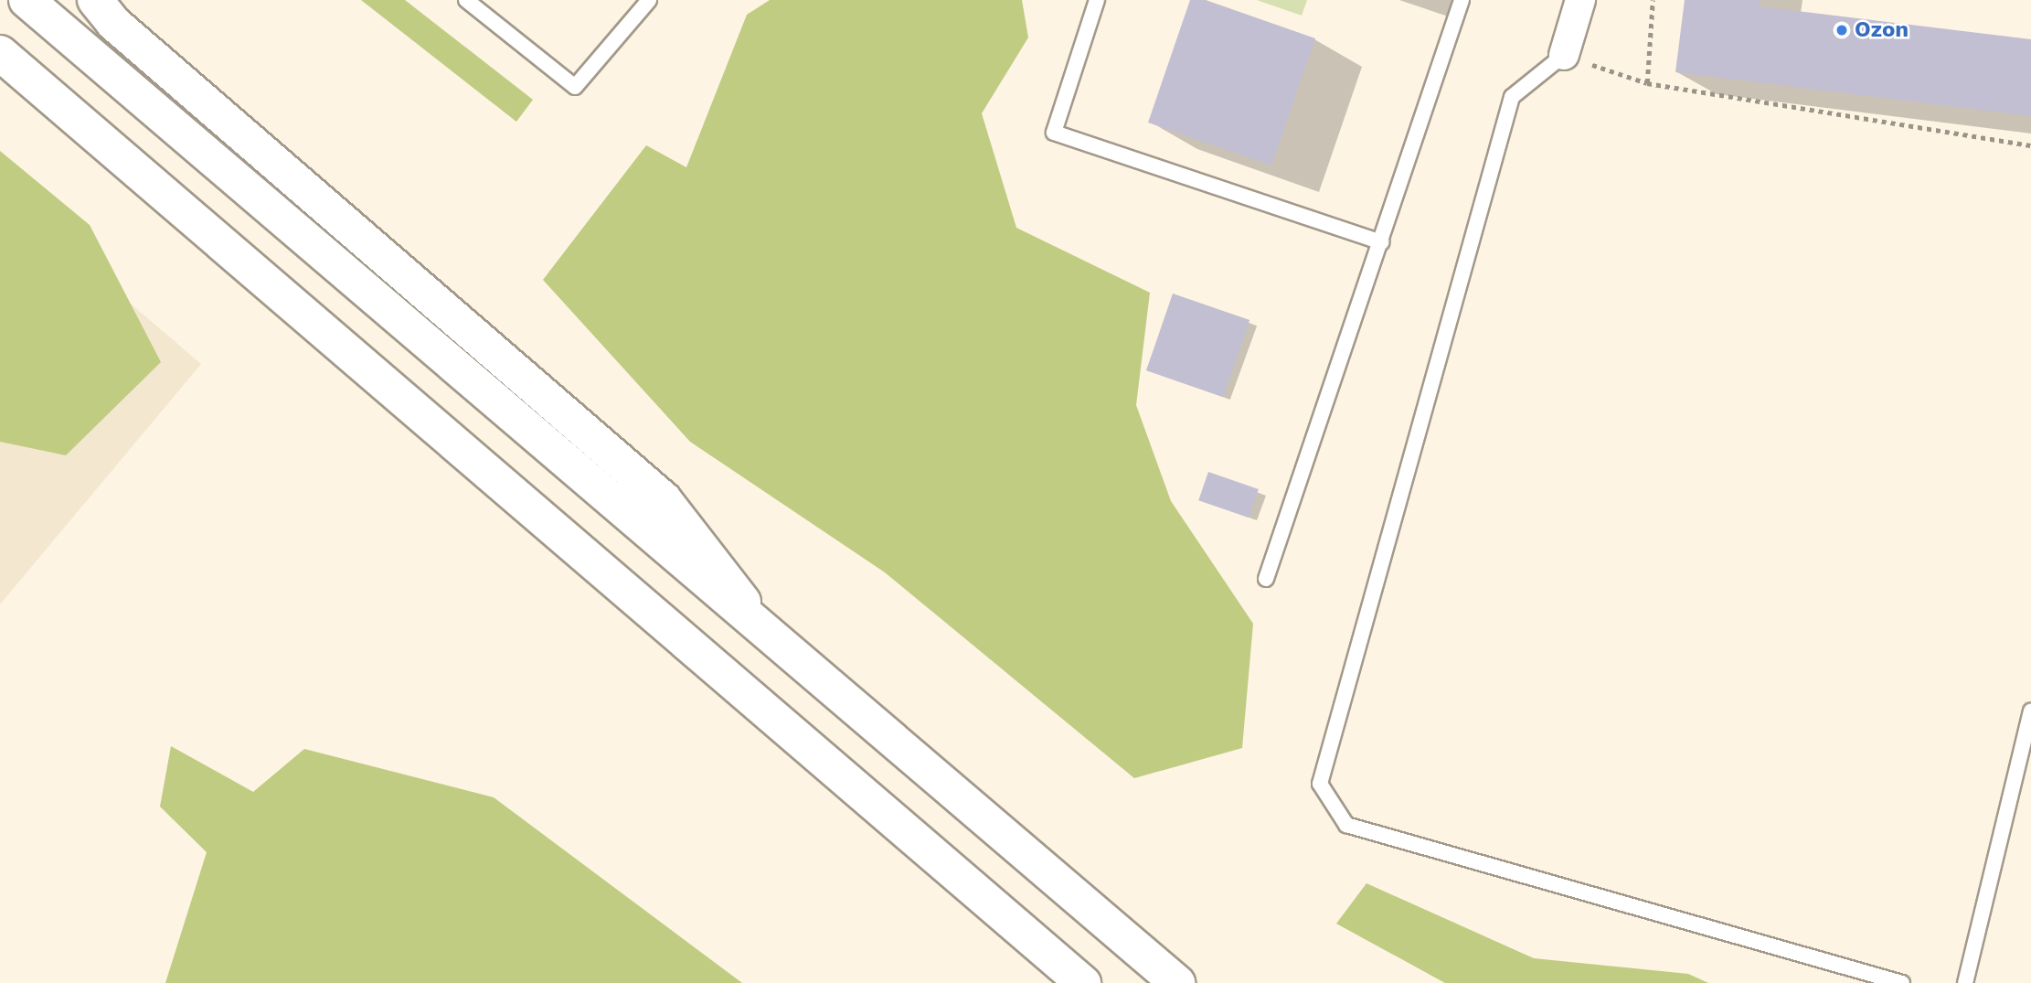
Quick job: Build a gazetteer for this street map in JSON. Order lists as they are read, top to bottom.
{
  "places": ["Ozon"]
}
